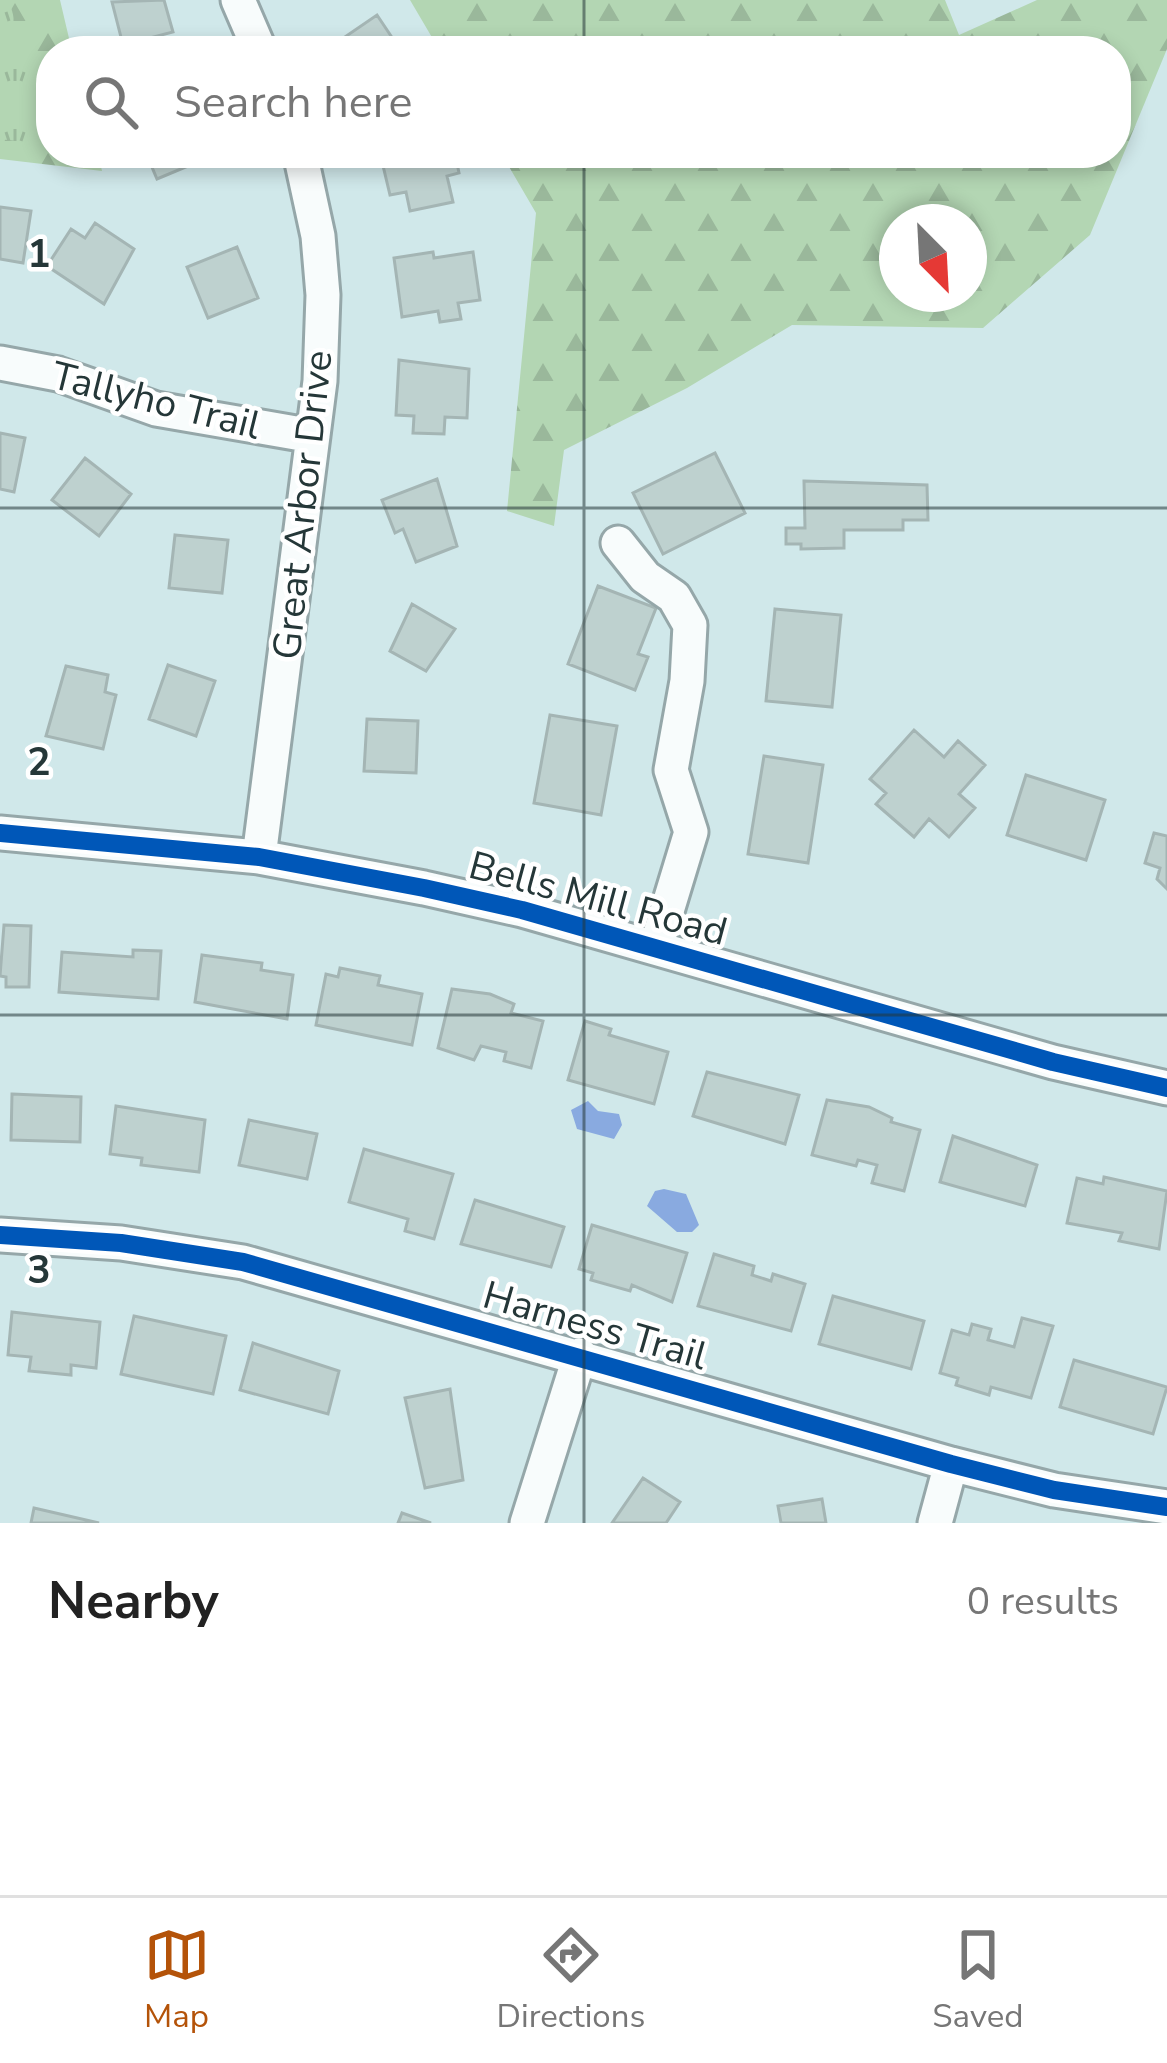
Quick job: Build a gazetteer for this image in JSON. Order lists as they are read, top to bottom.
{
  "streets": {
    "street": [
      "Tallyho Trail",
      "Great Arbor Drive",
      "Bells Mill Road",
      "Harness Trail"
    ]
  },
  "crossings": [
    ["Tallyho Trail", "Great Arbor Drive"],
    ["Great Arbor Drive", "Bells Mill Road"]
  ],
  "north": "bottom right",
  "page": {
    "search": "Search here",
    "heading": ["Nearby", "0 results"],
    "nav": ["Map", "Directions", "Saved"]
  },
  "grid": {
    "rows": ["1", "2", "3"]
  }
}
